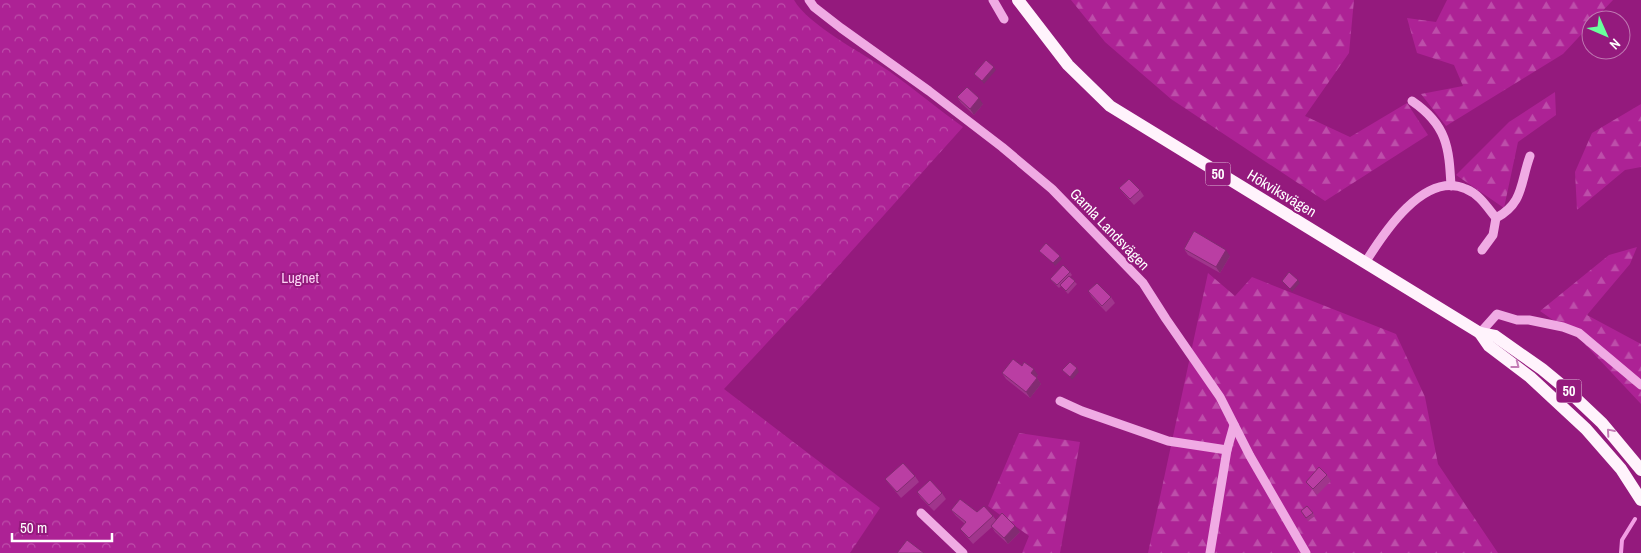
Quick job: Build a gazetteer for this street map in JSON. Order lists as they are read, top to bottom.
{
  "streets": {
    "main road": ["50", "Hökviksvägen"],
    "street": ["Gamla Landsvägen"]
  },
  "parks": ["Lugnet"],
  "scale_bar": "50 m",
  "north": "bottom right"
}
